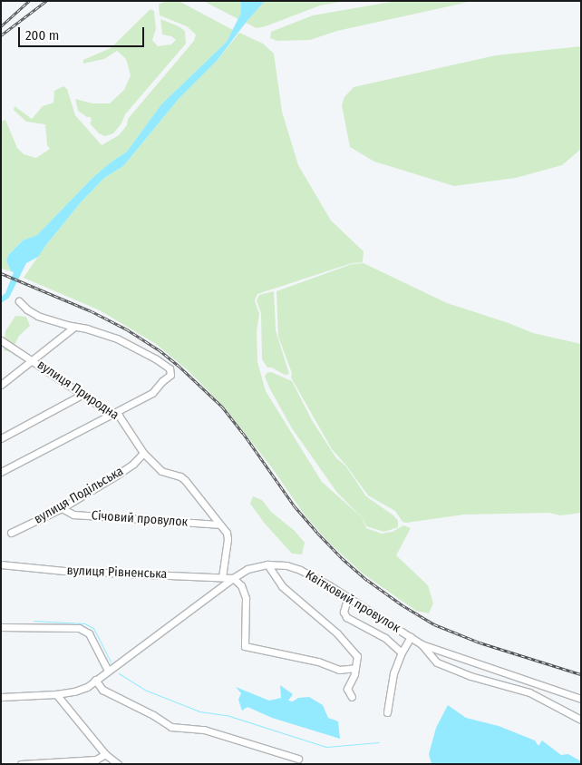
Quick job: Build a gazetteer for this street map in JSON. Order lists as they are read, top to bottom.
{
  "streets": {
    "street": [
      "вулиця Природна",
      "вулиця Подільська",
      "Січовий провулок",
      "вулиця Рівненська",
      "Квітковий провулок"
    ]
  },
  "crossings": [
    ["вулиця Природна", "вулиця Подільська"],
    ["вулиця Природна", "Січовий провулок"],
    ["вулиця Природна", "вулиця Рівненська"],
    ["вулиця Подільська", "Січовий провулок"],
    ["вулиця Рівненська", "Квітковий провулок"]
  ],
  "scale_bar": "200 m"
}
